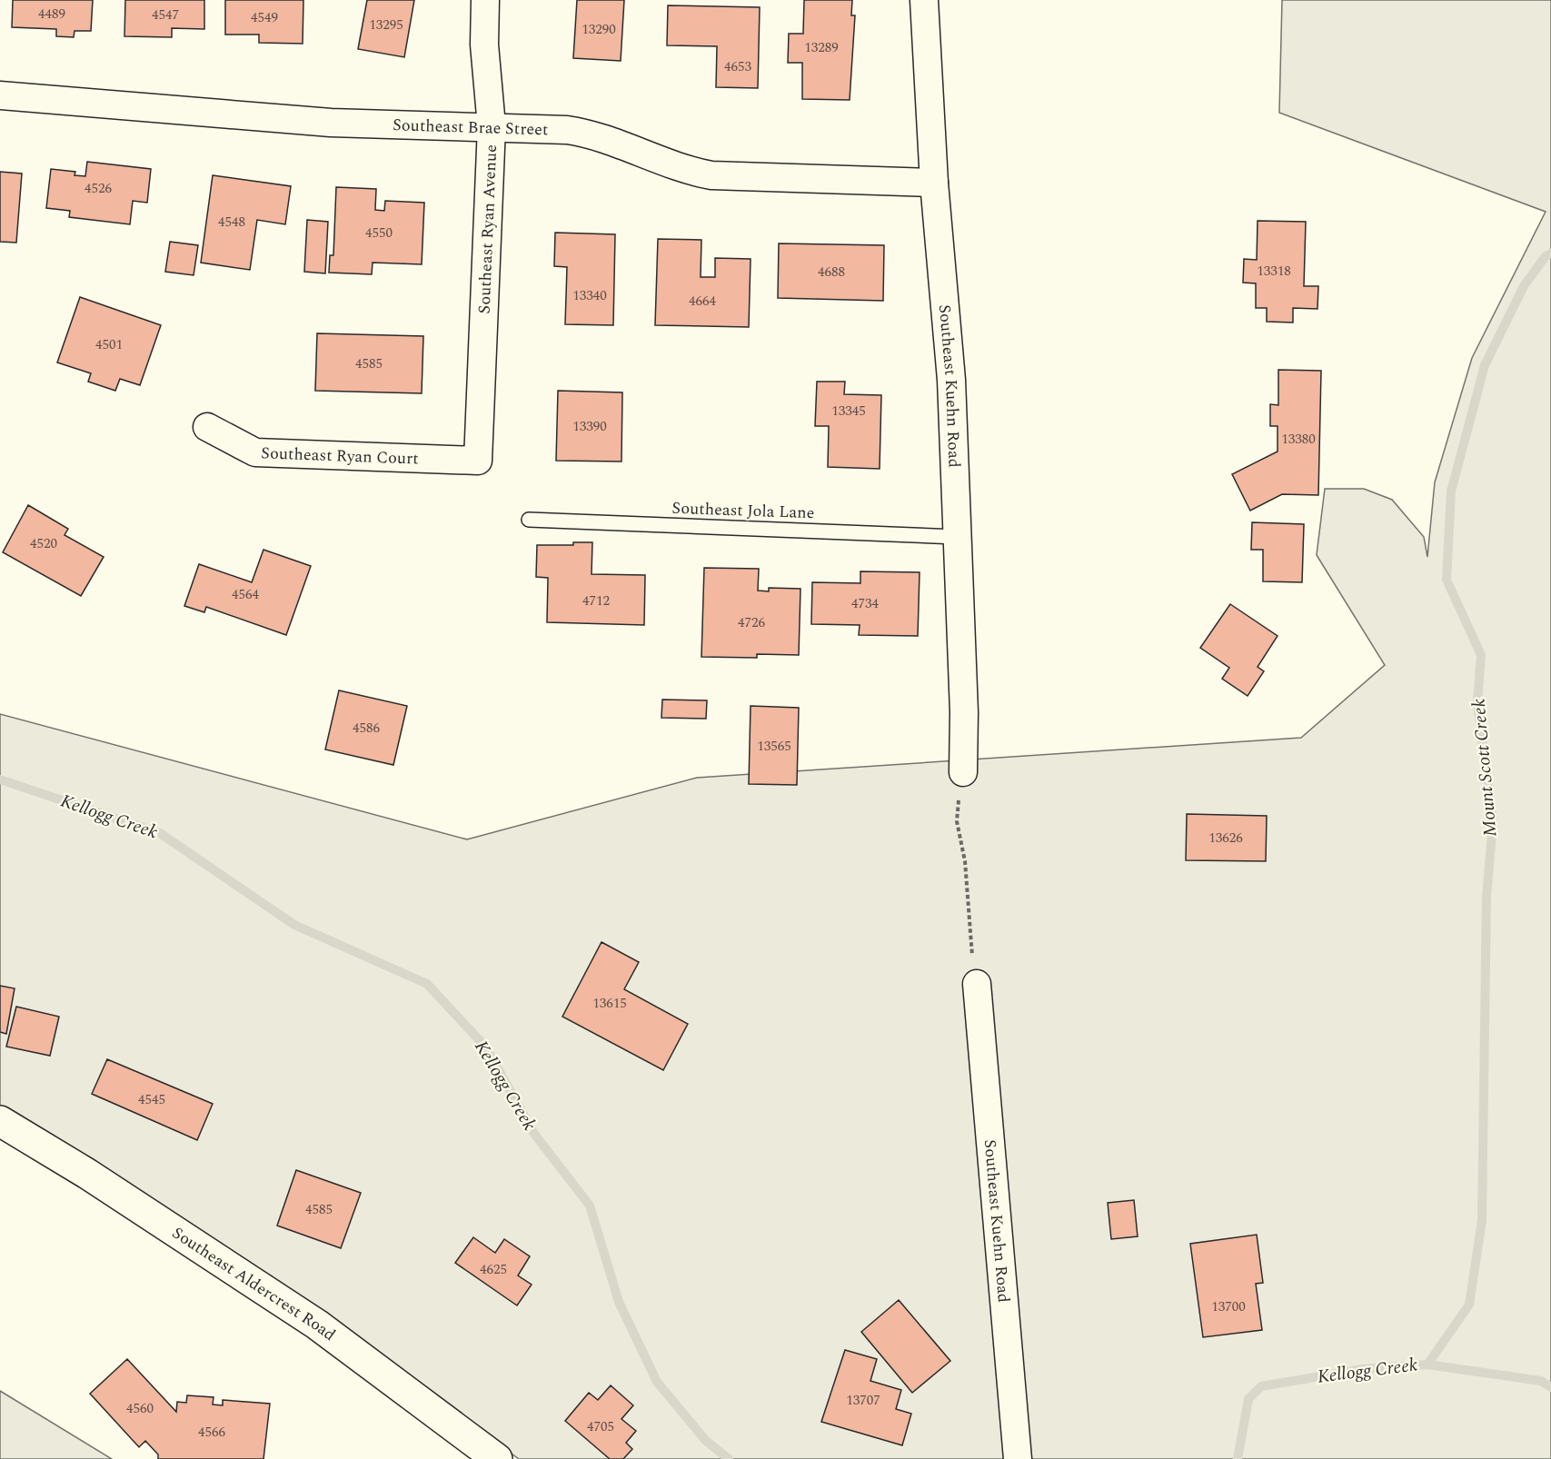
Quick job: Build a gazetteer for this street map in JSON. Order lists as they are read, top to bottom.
{
  "streets": {
    "street": [
      "Southeast Brae Street",
      "Southeast Ryan Avenue",
      "Southeast Kuehn Road",
      "Southeast Ryan Court",
      "Southeast Aldercrest Road"
    ],
    "lane": ["Southeast Jola Lane"]
  },
  "crossings": [
    ["Southeast Brae Street", "Southeast Ryan Avenue"],
    ["Southeast Brae Street", "Southeast Kuehn Road"],
    ["Southeast Ryan Avenue", "Southeast Ryan Court"],
    ["Southeast Kuehn Road", "Southeast Jola Lane"]
  ],
  "water": ["Mount Scott Creek", "Kellogg Creek"],
  "house_numbers": [
    "4489",
    "4547",
    "4549",
    "13295",
    "13290",
    "13289",
    "4653",
    "4526",
    "4548",
    "4550",
    "13318",
    "4688",
    "13340",
    "4664",
    "4501",
    "4585",
    "13345",
    "13390",
    "13380",
    "4520",
    "4564",
    "4712",
    "4734",
    "4726",
    "4586",
    "13565",
    "13626",
    "13615",
    "4545",
    "4585",
    "4625",
    "13700",
    "13707",
    "4560",
    "4705",
    "4566"
  ]
}
